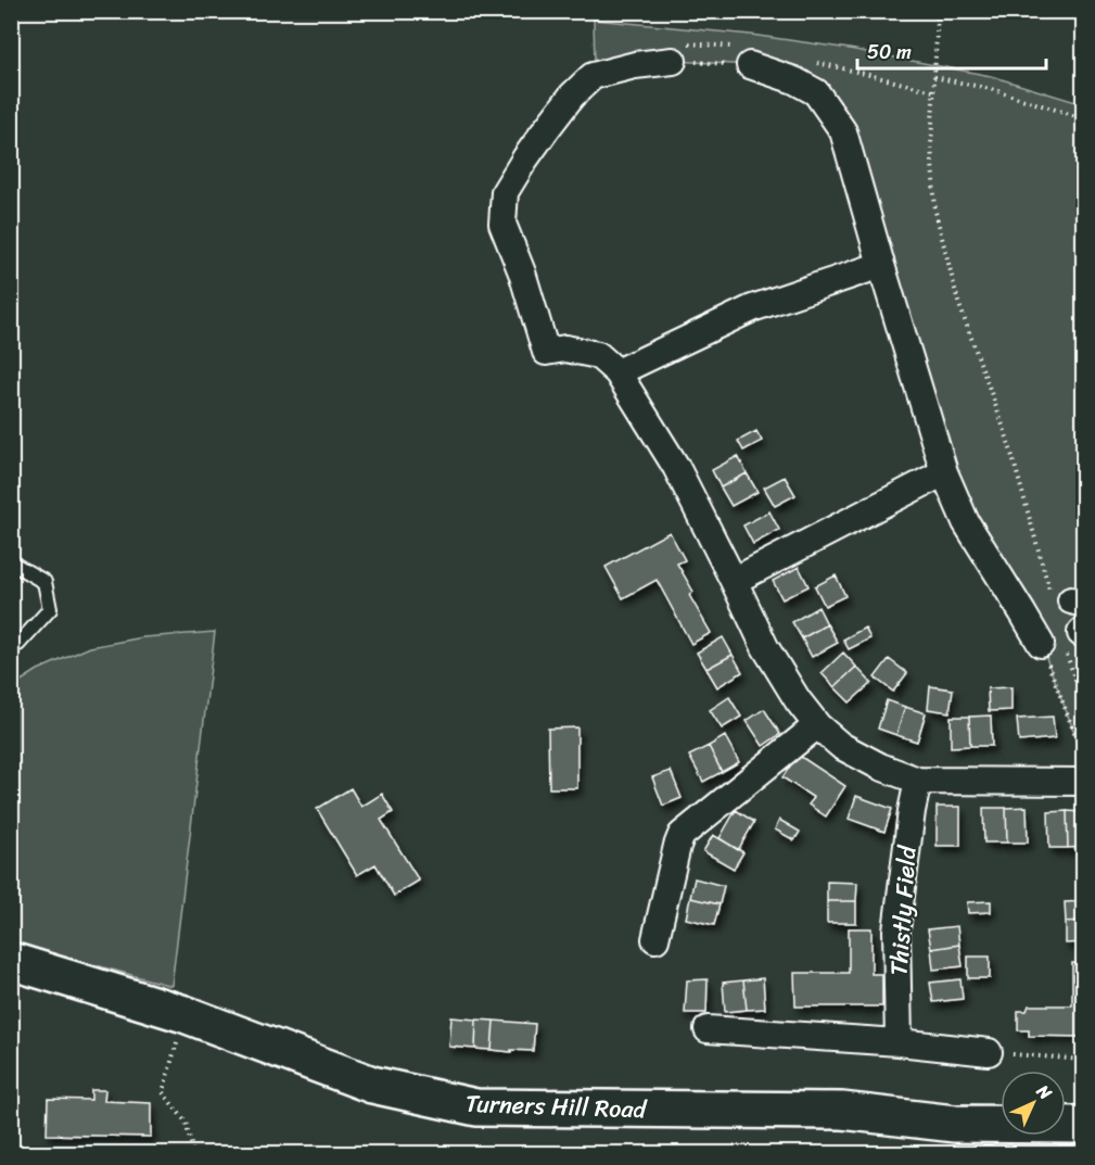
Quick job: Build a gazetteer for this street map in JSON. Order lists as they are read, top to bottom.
{
  "streets": {
    "main road": ["Turners Hill Road"],
    "street": ["Thistly Field"]
  },
  "scale_bar": "50 m",
  "north": "top right"
}
